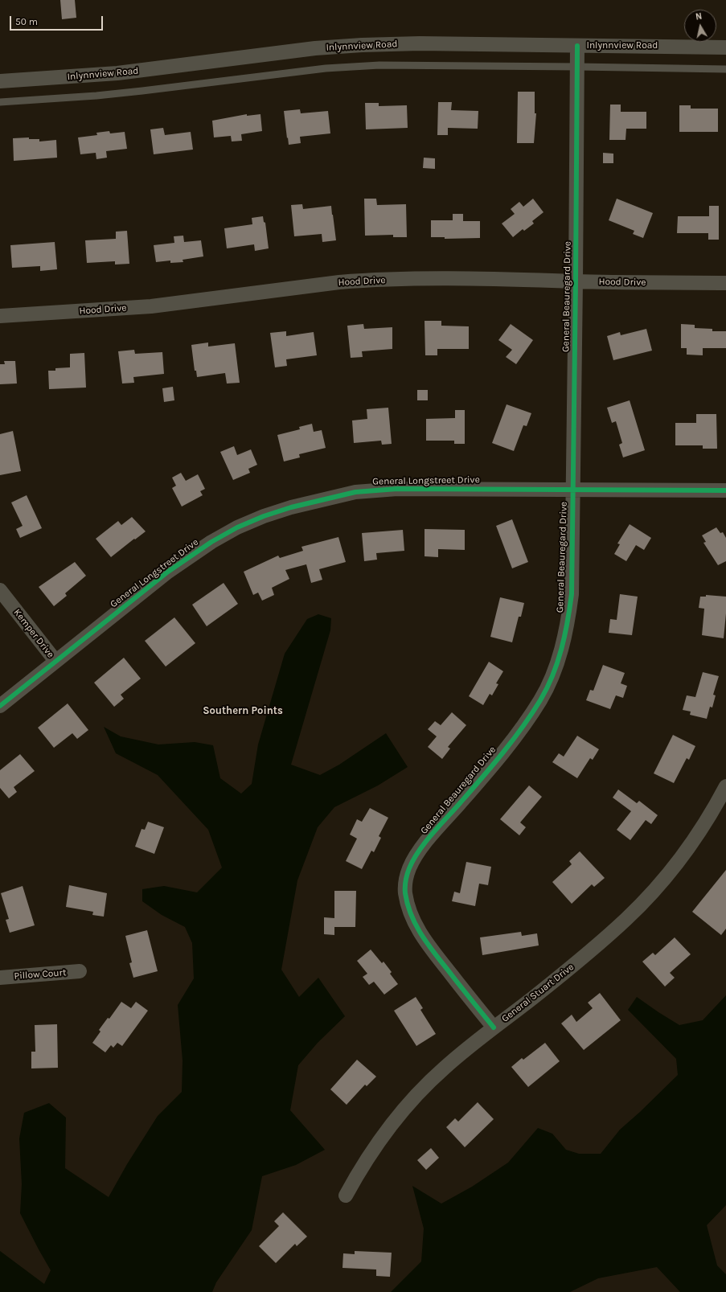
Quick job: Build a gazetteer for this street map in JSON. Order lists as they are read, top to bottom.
{
  "streets": {
    "street": [
      "Inlynnview Road",
      "Hood Drive",
      "General Beauregard Drive",
      "General Longstreet Drive",
      "Kemper Drive",
      "Pillow Court",
      "General Stuart Drive"
    ]
  },
  "crossings": [
    ["Inlynnview Road", "General Beauregard Drive"],
    ["Hood Drive", "General Beauregard Drive"],
    ["General Beauregard Drive", "General Longstreet Drive"],
    ["General Beauregard Drive", "General Stuart Drive"],
    ["General Longstreet Drive", "Kemper Drive"]
  ],
  "districts": ["Southern Points"],
  "scale_bar": "50 m",
  "north": "top"
}
